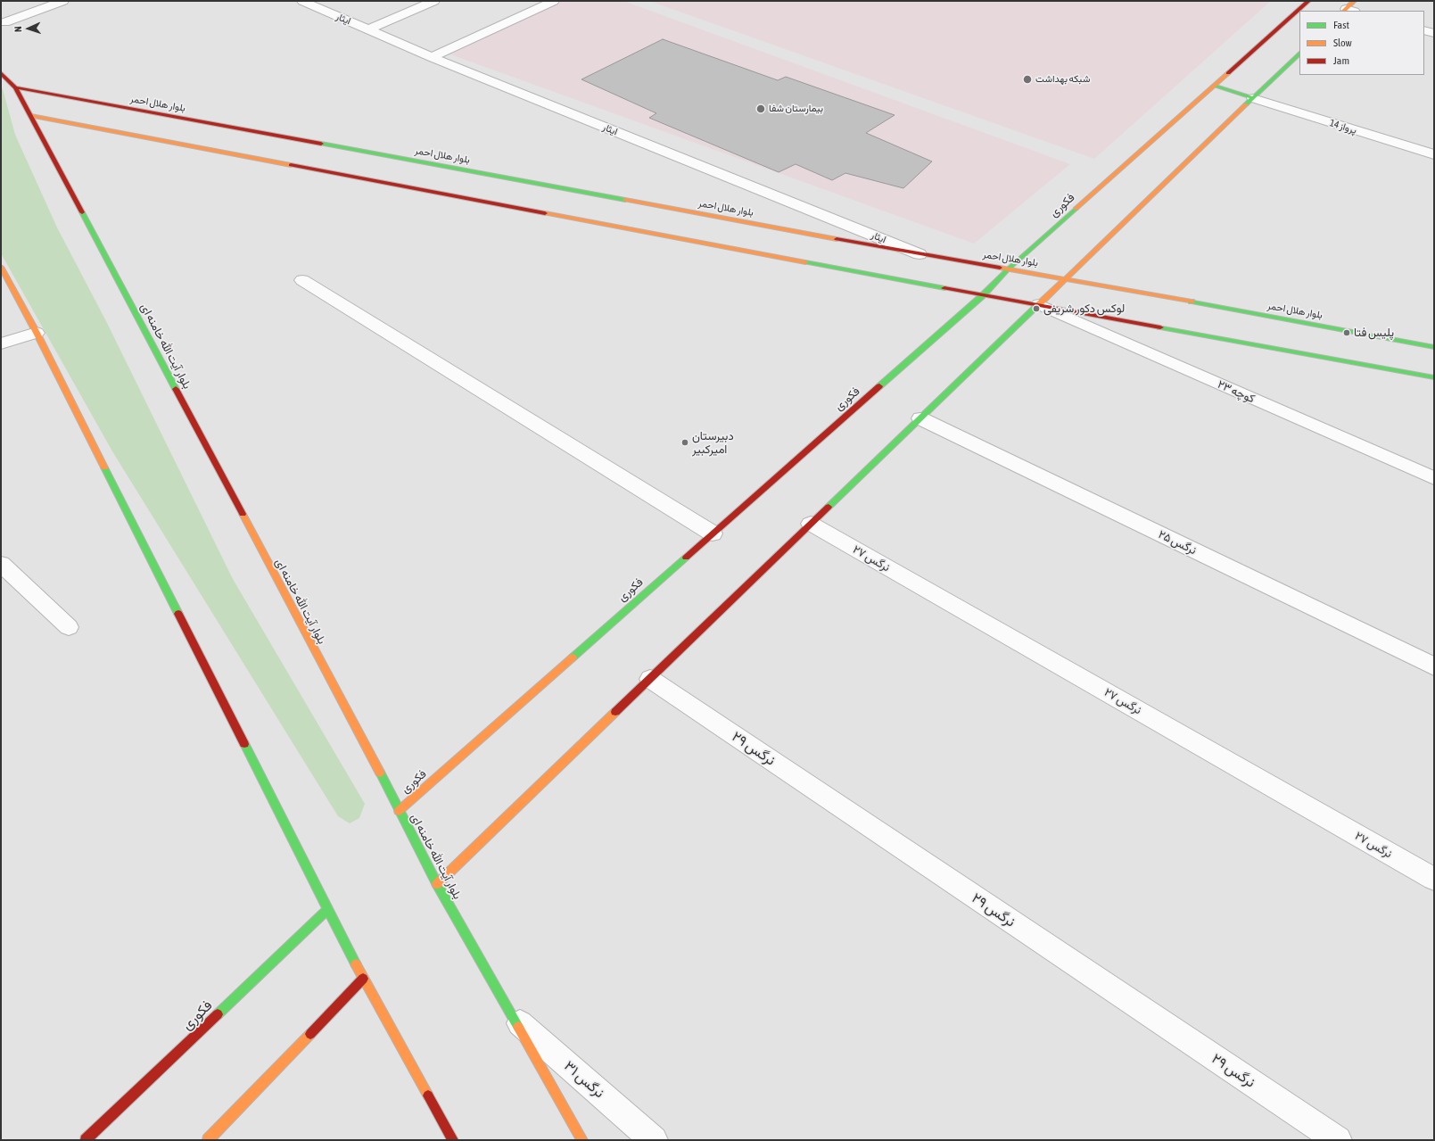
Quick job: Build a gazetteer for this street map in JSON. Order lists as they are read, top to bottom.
{
  "streets": {
    "street": [
      "ایثار",
      "بلوار هلال احمر",
      "پرواز 14",
      "فکوری",
      "بلوار آیت الله خامنه ای",
      "کوچه ۲۳",
      "نرگس ۲۵",
      "نرگس ۲۷",
      "نرگس ۲۹",
      "نرگس ۳۱"
    ]
  },
  "crossings": [
    ["ایثار", "بلوار هلال احمر"],
    ["بلوار هلال احمر", "فکوری"],
    ["بلوار هلال احمر", "بلوار آیت الله خامنه ای"],
    ["فکوری", "بلوار آیت الله خامنه ای"],
    ["بلوار آیت الله خامنه ای", "نرگس ۳۱"]
  ],
  "places": [
    "شبکه بهداشت",
    "بیمارستان شفا",
    "لوکس دکور شریفی",
    "پلیس فتا",
    "دبیرستان امیرکبیر"
  ],
  "legend": ["Fast", "Slow", "Jam"],
  "north": "left"
}
